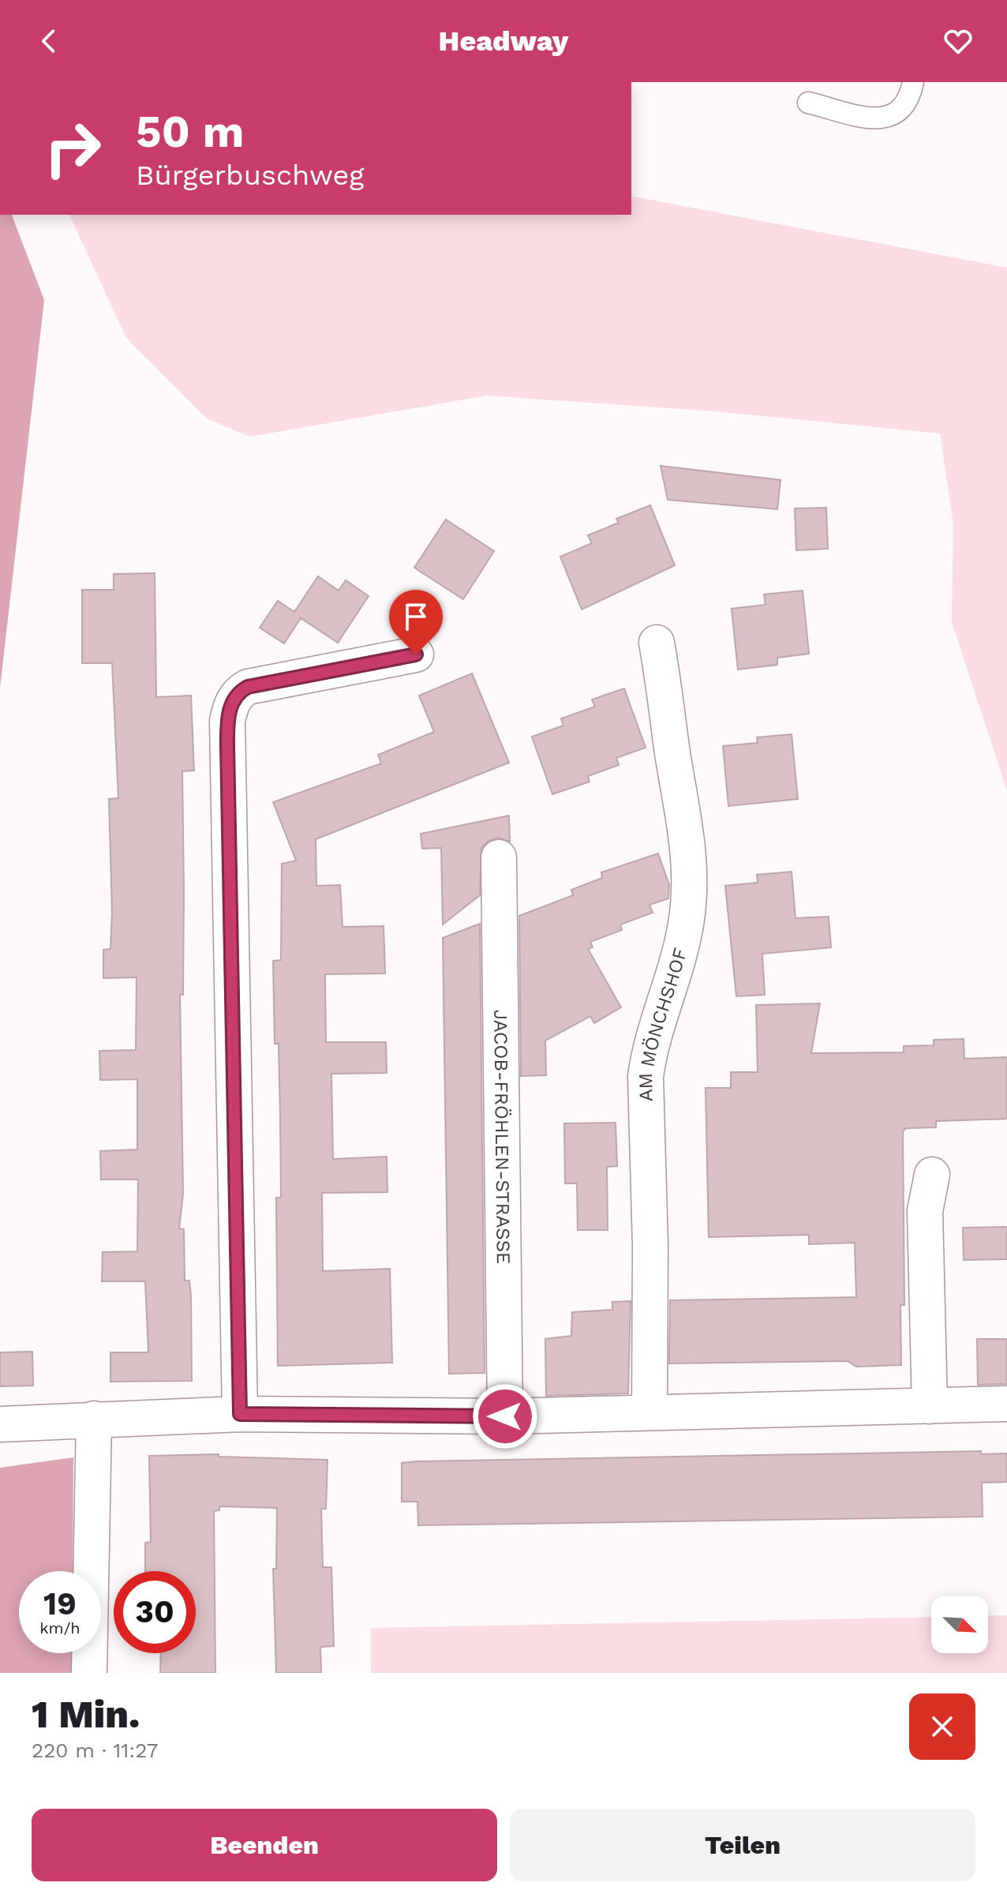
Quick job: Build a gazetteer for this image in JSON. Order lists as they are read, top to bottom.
{
  "streets": {
    "street": ["AM MÖNCHSHOF", "JACOB-FRÖHLEN-STRASSE"]
  },
  "north": "bottom right",
  "page": {
    "header": "Headway",
    "turn": ["50 m", "Bürgerbuschweg"],
    "speed": "19 km/h",
    "limit": "30",
    "heading": ["1 Min.", "220 m · 11:27"],
    "buttons": ["Beenden", "Teilen"]
  }
}
